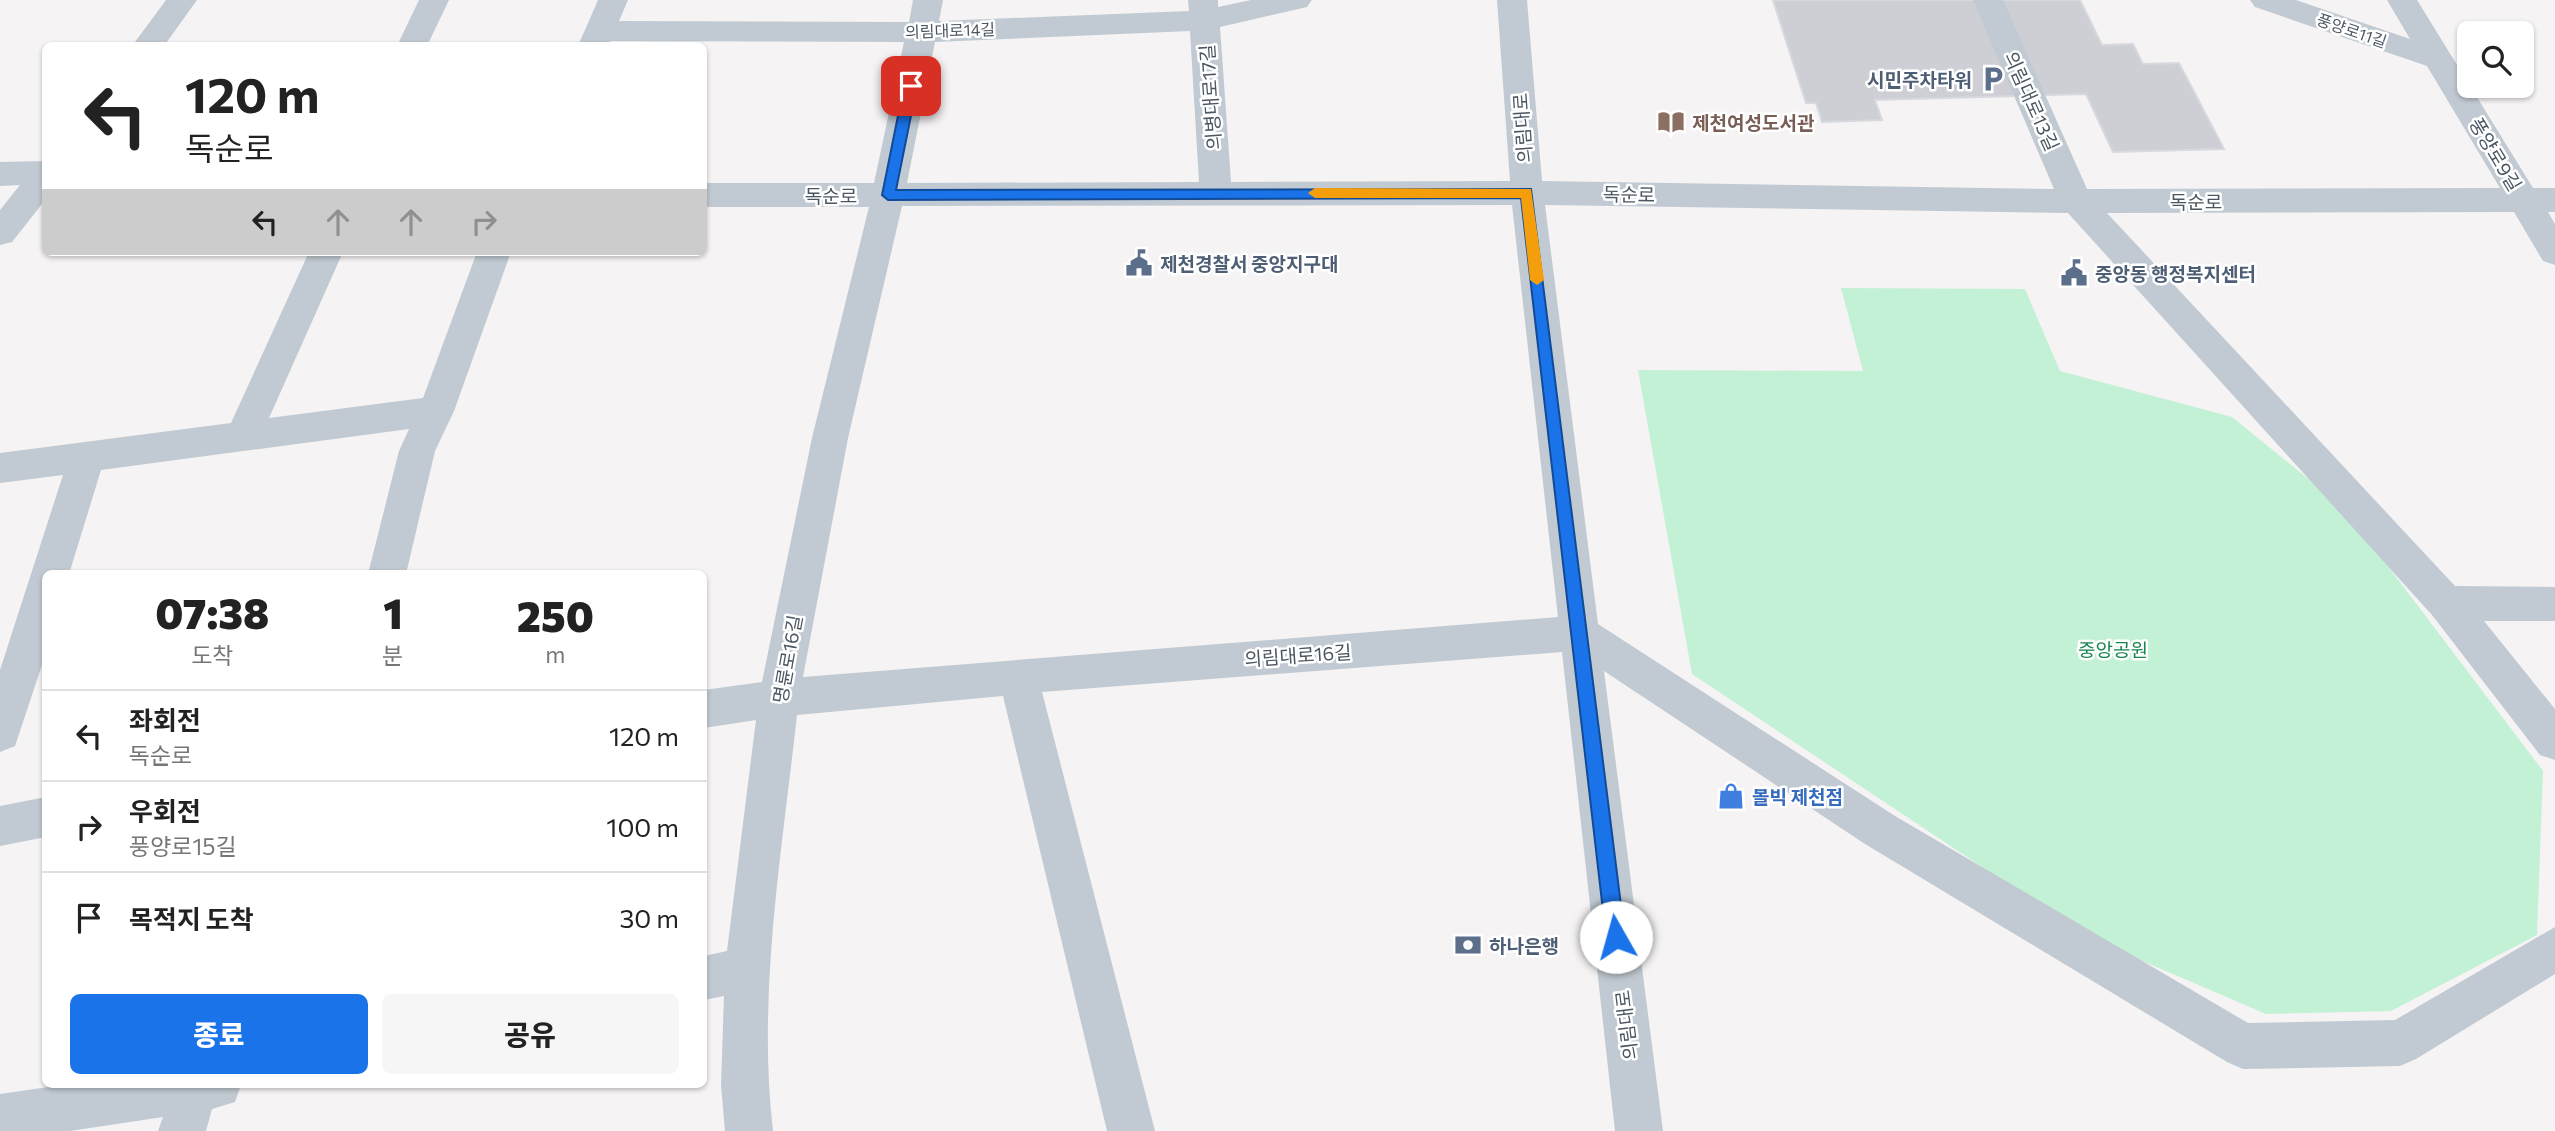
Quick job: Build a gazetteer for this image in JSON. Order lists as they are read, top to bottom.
{
  "streets": {
    "street": [
      "의림대로14길",
      "풍양로11길",
      "의병대로17길",
      "의림대로13길",
      "의림대로",
      "풍양로9길",
      "독순로",
      "의림대로16길",
      "명륜로16길"
    ]
  },
  "crossings": [
    ["의림대로14길", "의병대로17길"],
    ["의림대로14길", "명륜로16길"],
    ["풍양로11길", "풍양로9길"],
    ["의병대로17길", "독순로"],
    ["의림대로13길", "독순로"],
    ["의림대로", "독순로"],
    ["의림대로", "의림대로16길"],
    ["풍양로9길", "독순로"],
    ["독순로", "명륜로16길"],
    ["의림대로16길", "명륜로16길"]
  ],
  "parks": ["중앙공원"],
  "places": {
    "parking": ["시민주차타워"],
    "library": ["제천여성도서관"],
    "public building": ["제천경찰서 중앙지구대", "중앙동 행정복지센터"],
    "shop": ["볼빅 제천점"],
    "bank": ["하나은행"]
  },
  "page": {
    "turn": ["120 m", "독순로"],
    "eta": [
      "07:38",
      "도착",
      "1",
      "분",
      "250",
      "m"
    ],
    "list": [
      {
        "name": "좌회전",
        "note": "독순로",
        "value": "120 m"
      },
      {
        "name": "우회전",
        "note": "풍양로15길",
        "value": "100 m"
      },
      {
        "name": "목적지 도착",
        "value": "30 m"
      }
    ],
    "buttons": ["종료", "공유"]
  }
}
